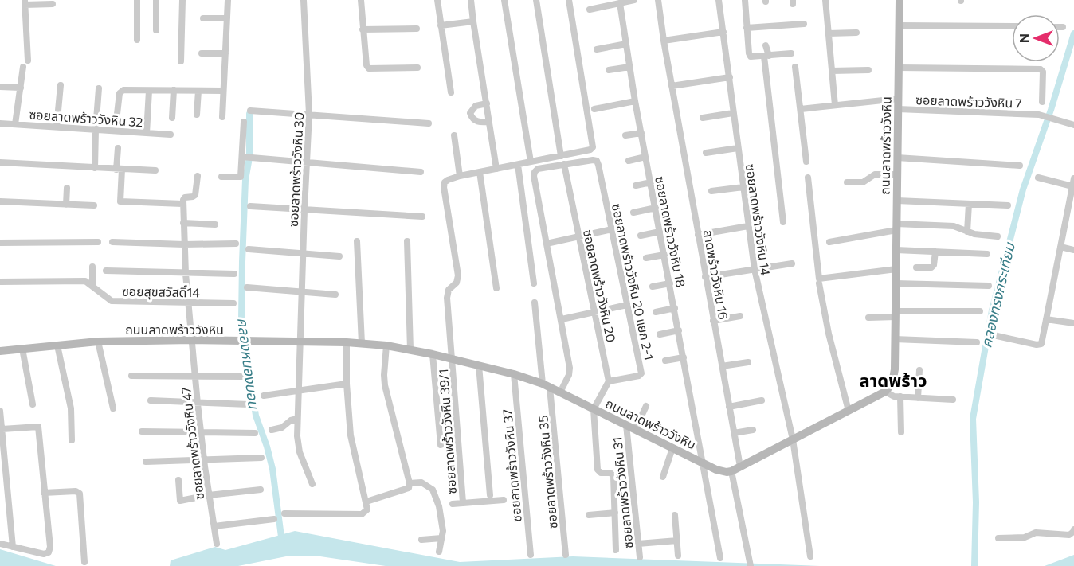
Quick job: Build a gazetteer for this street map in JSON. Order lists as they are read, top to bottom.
{
  "streets": {
    "main road": ["ถนนลาดพร้าววังหิน"],
    "street": [
      "ซอยลาดพร้าววังหิน 7",
      "ซอยลาดพร้าววังหิน 32",
      "ซอยลาดพร้าววังหิน 30",
      "ซอยลาดพร้าววังหิน 14",
      "ซอยลาดพร้าววังหิน 18",
      "ลาดพร้าววังหิน 16",
      "ซอยลาดพร้าววังหิน 20 แยก 2-1",
      "ซอยลาดพร้าววังหิน 20",
      "ซอยสุขสวัสดิ์14",
      "ซอยลาดพร้าววังหิน 39/1",
      "ซอยลาดพร้าววังหิน 47",
      "ซอยลาดพร้าววังหิน 37",
      "ซอยลาดพร้าววังหิน 35",
      "ซอยลาดพร้าววังหิน 31"
    ]
  },
  "crossings": [
    ["ซอยลาดพร้าววังหิน 7", "ถนนลาดพร้าววังหิน"],
    ["ถนนลาดพร้าววังหิน", "ซอยลาดพร้าววังหิน 30"],
    ["ถนนลาดพร้าววังหิน", "ซอยลาดพร้าววังหิน 18"],
    ["ถนนลาดพร้าววังหิน", "ซอยลาดพร้าววังหิน 39/1"],
    ["ถนนลาดพร้าววังหิน", "ซอยลาดพร้าววังหิน 47"],
    ["ถนนลาดพร้าววังหิน", "ซอยลาดพร้าววังหิน 37"],
    ["ถนนลาดพร้าววังหิน", "ซอยลาดพร้าววังหิน 35"],
    ["ถนนลาดพร้าววังหิน", "ซอยลาดพร้าววังหิน 31"],
    ["ซอยลาดพร้าววังหิน 20 แยก 2-1", "ซอยลาดพร้าววังหิน 20"]
  ],
  "districts": ["ลาดพร้าว"],
  "water": ["คลองทรงกระเทียม", "คลองหนองบอน"],
  "north": "left"
}
